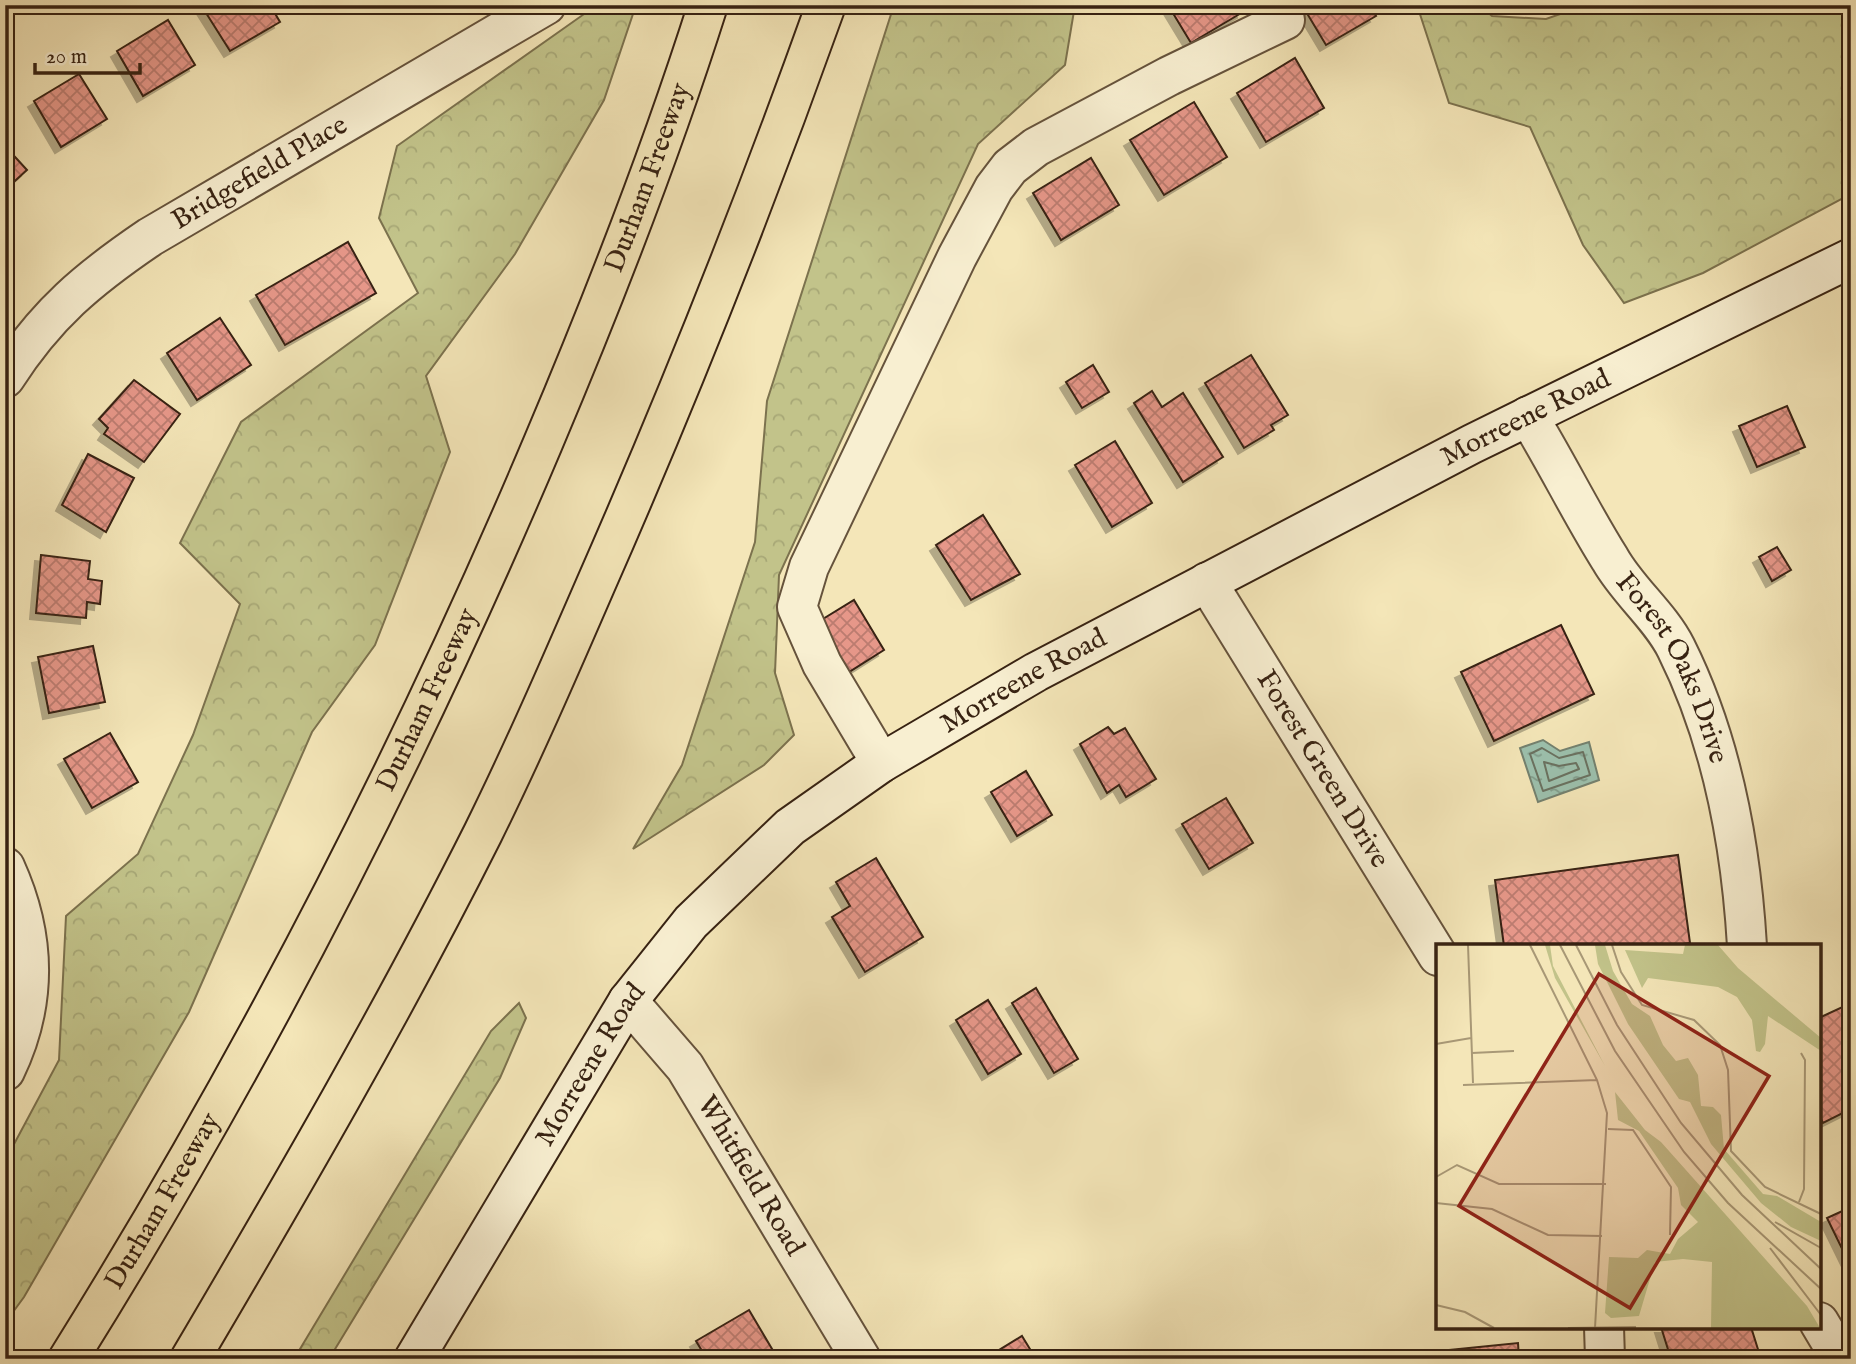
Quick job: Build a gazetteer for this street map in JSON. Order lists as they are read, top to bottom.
{
  "streets": {
    "highway": ["Durham Freeway"],
    "street": [
      "Bridgefield Place",
      "Morreene Road",
      "Forest Oaks Drive",
      "Forest Green Drive",
      "Whitfield Road"
    ]
  },
  "crossings": [
    ["Morreene Road", "Forest Oaks Drive"],
    ["Morreene Road", "Forest Green Drive"],
    ["Morreene Road", "Whitfield Road"]
  ],
  "scale_bar": "20 m"
}
